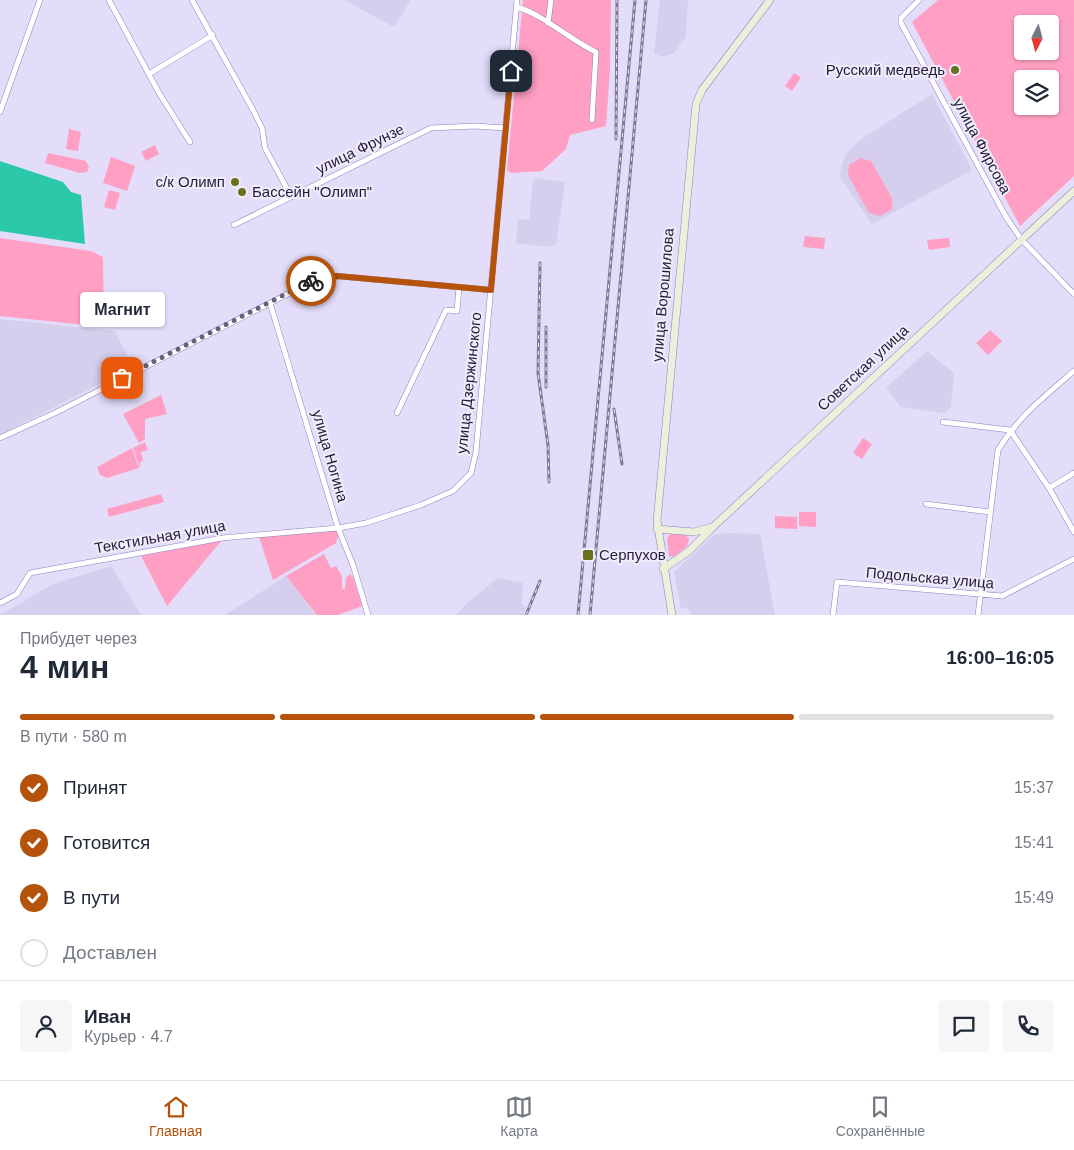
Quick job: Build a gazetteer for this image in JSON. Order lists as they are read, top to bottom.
{
  "streets": {
    "main road": ["улица Ворошилова", "Советская улица"],
    "street": [
      "улица Фирсова",
      "улица Фрунзе",
      "улица Дзержинского",
      "улица Ногина",
      "Текстильная улица",
      "Подольская улица"
    ]
  },
  "crossings": [
    ["улица Фирсова", "Советская улица"],
    ["улица Фрунзе", "улица Дзержинского"],
    ["улица Ворошилова", "Советская улица"],
    ["улица Дзержинского", "улица Ногина"],
    ["улица Дзержинского", "Текстильная улица"],
    ["улица Ногина", "Текстильная улица"]
  ],
  "places": {
    "other": [
      "Русский медведь",
      "с/к Олимп",
      "Бассейн \"Олимп\"",
      "Магнит"
    ],
    "transit": ["Серпухов"]
  },
  "north": "bottom",
  "page": {
    "bubble": "Магнит",
    "heading": ["4 мин", "Прибудет через", "16:00–16:05"],
    "panel": ["Иван", "Курьер · 4.7"],
    "bar": "В пути · 580 m",
    "list": [
      ["Принят", "15:37"],
      ["Готовится", "15:41"],
      ["В пути", "15:49"],
      "Доставлен"
    ],
    "tabs": ["Главная", "Карта", "Сохранённые"]
  }
}
